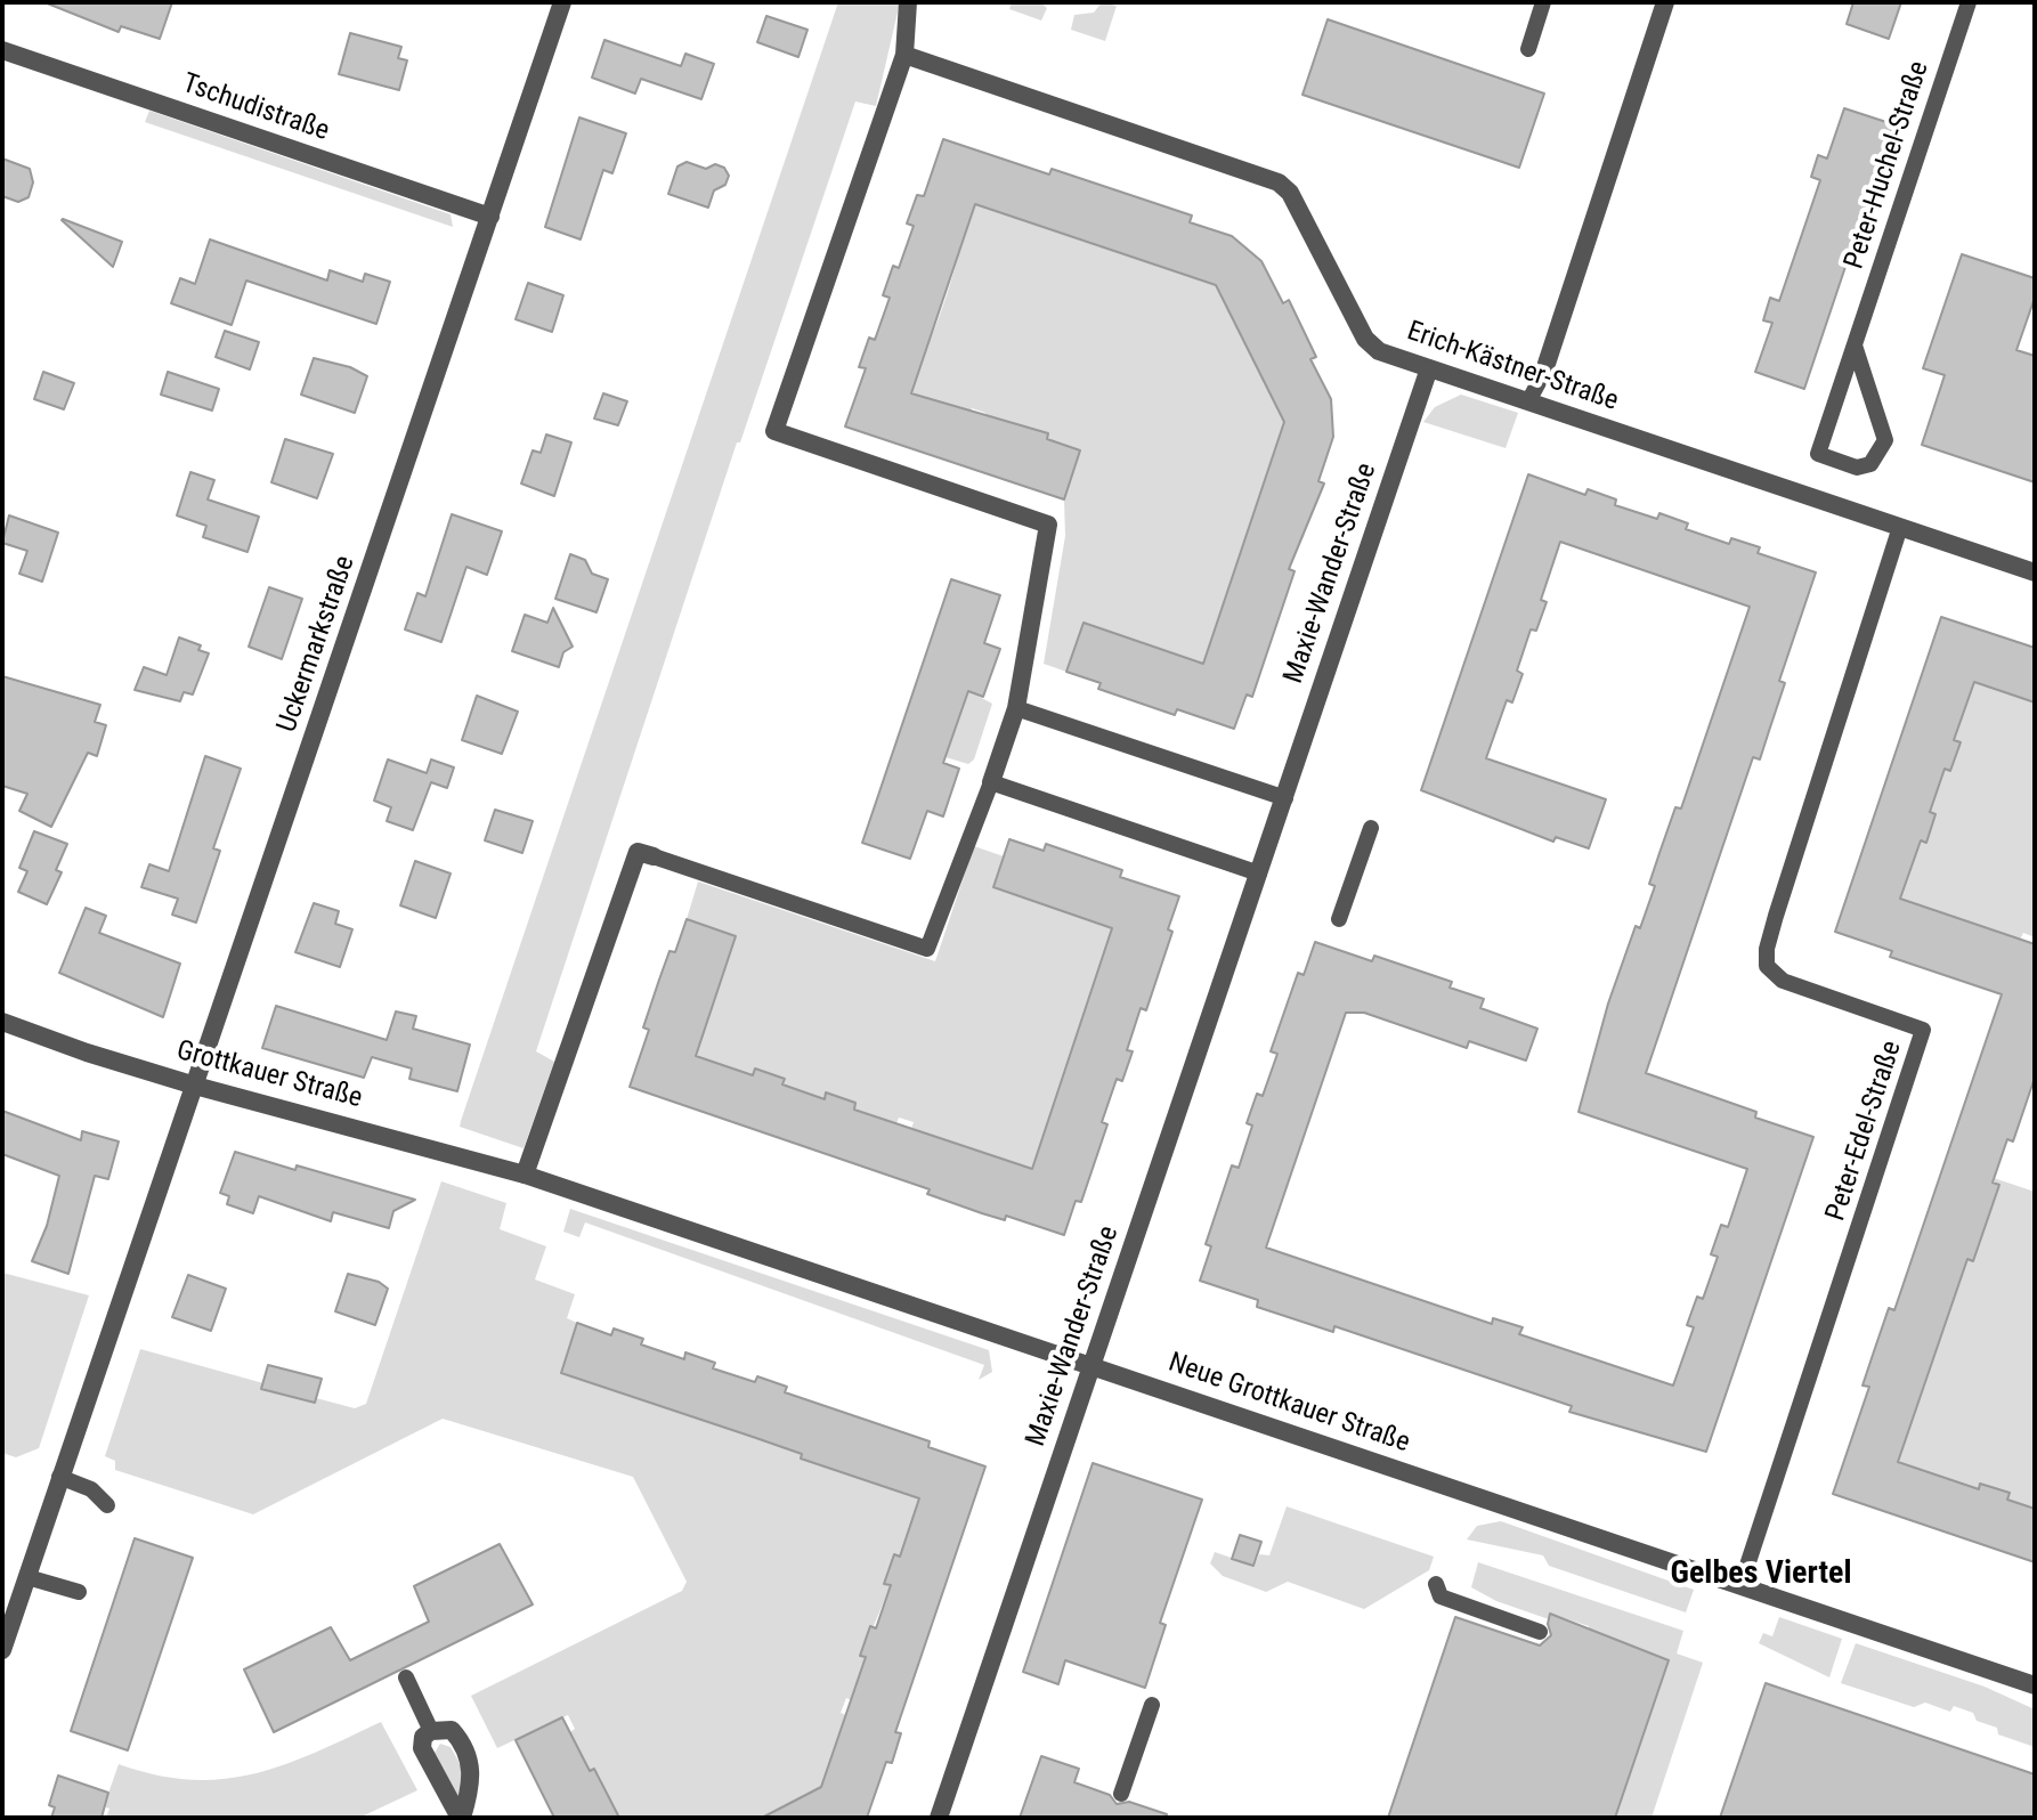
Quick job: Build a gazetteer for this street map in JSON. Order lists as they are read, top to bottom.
{
  "streets": {
    "street": [
      "Tschudistraße",
      "Erich-Kästner-Straße",
      "Maxie-Wander-Straße",
      "Uckermarkstraße",
      "Grottkauer Straße",
      "Neue Grottkauer Straße"
    ],
    "lane": ["Peter-Huchel-Straße", "Peter-Edel-Straße"]
  },
  "crossings": [
    ["Tschudistraße", "Uckermarkstraße"],
    ["Erich-Kästner-Straße", "Maxie-Wander-Straße"],
    ["Erich-Kästner-Straße", "Peter-Edel-Straße"],
    ["Maxie-Wander-Straße", "Neue Grottkauer Straße"],
    ["Uckermarkstraße", "Grottkauer Straße"],
    ["Grottkauer Straße", "Neue Grottkauer Straße"],
    ["Peter-Edel-Straße", "Neue Grottkauer Straße"]
  ],
  "districts": ["Gelbes Viertel"]
}
